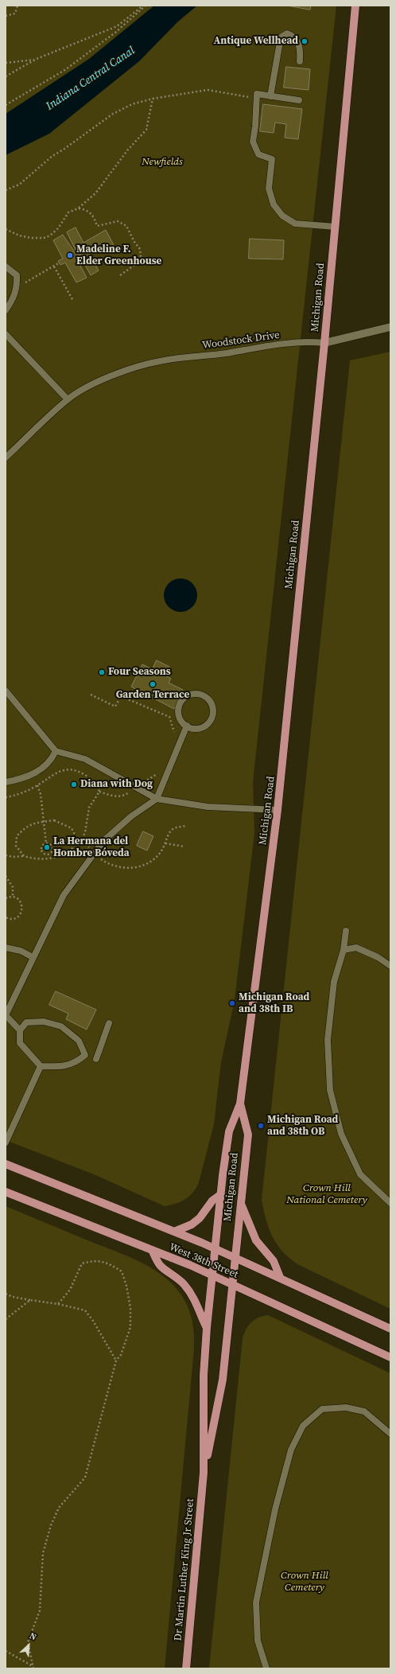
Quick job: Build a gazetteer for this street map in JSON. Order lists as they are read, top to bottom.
{
  "streets": {
    "main road": ["Michigan Road", "West 38th Street", "Dr Martin Luther King Jr Street"],
    "lane": ["Woodstock Drive"]
  },
  "crossings": [
    ["Michigan Road", "Woodstock Drive"],
    ["Michigan Road", "West 38th Street"],
    ["Michigan Road", "Dr Martin Luther King Jr Street"],
    ["West 38th Street", "Dr Martin Luther King Jr Street"]
  ],
  "water": ["Indiana Central Canal"],
  "parks": ["Newfields", "Crown Hill National Cemetery", "Crown Hill Cemetery"],
  "places": [
    "Antique Wellhead",
    "Madeline F. Elder Greenhouse",
    "Four Seasons",
    "Garden Terrace",
    "Diana with Dog",
    "La Hermana del Hombre Bóveda",
    "Michigan Road and 38th IB",
    "Michigan Road and 38th OB"
  ],
  "north": "top right"
}
